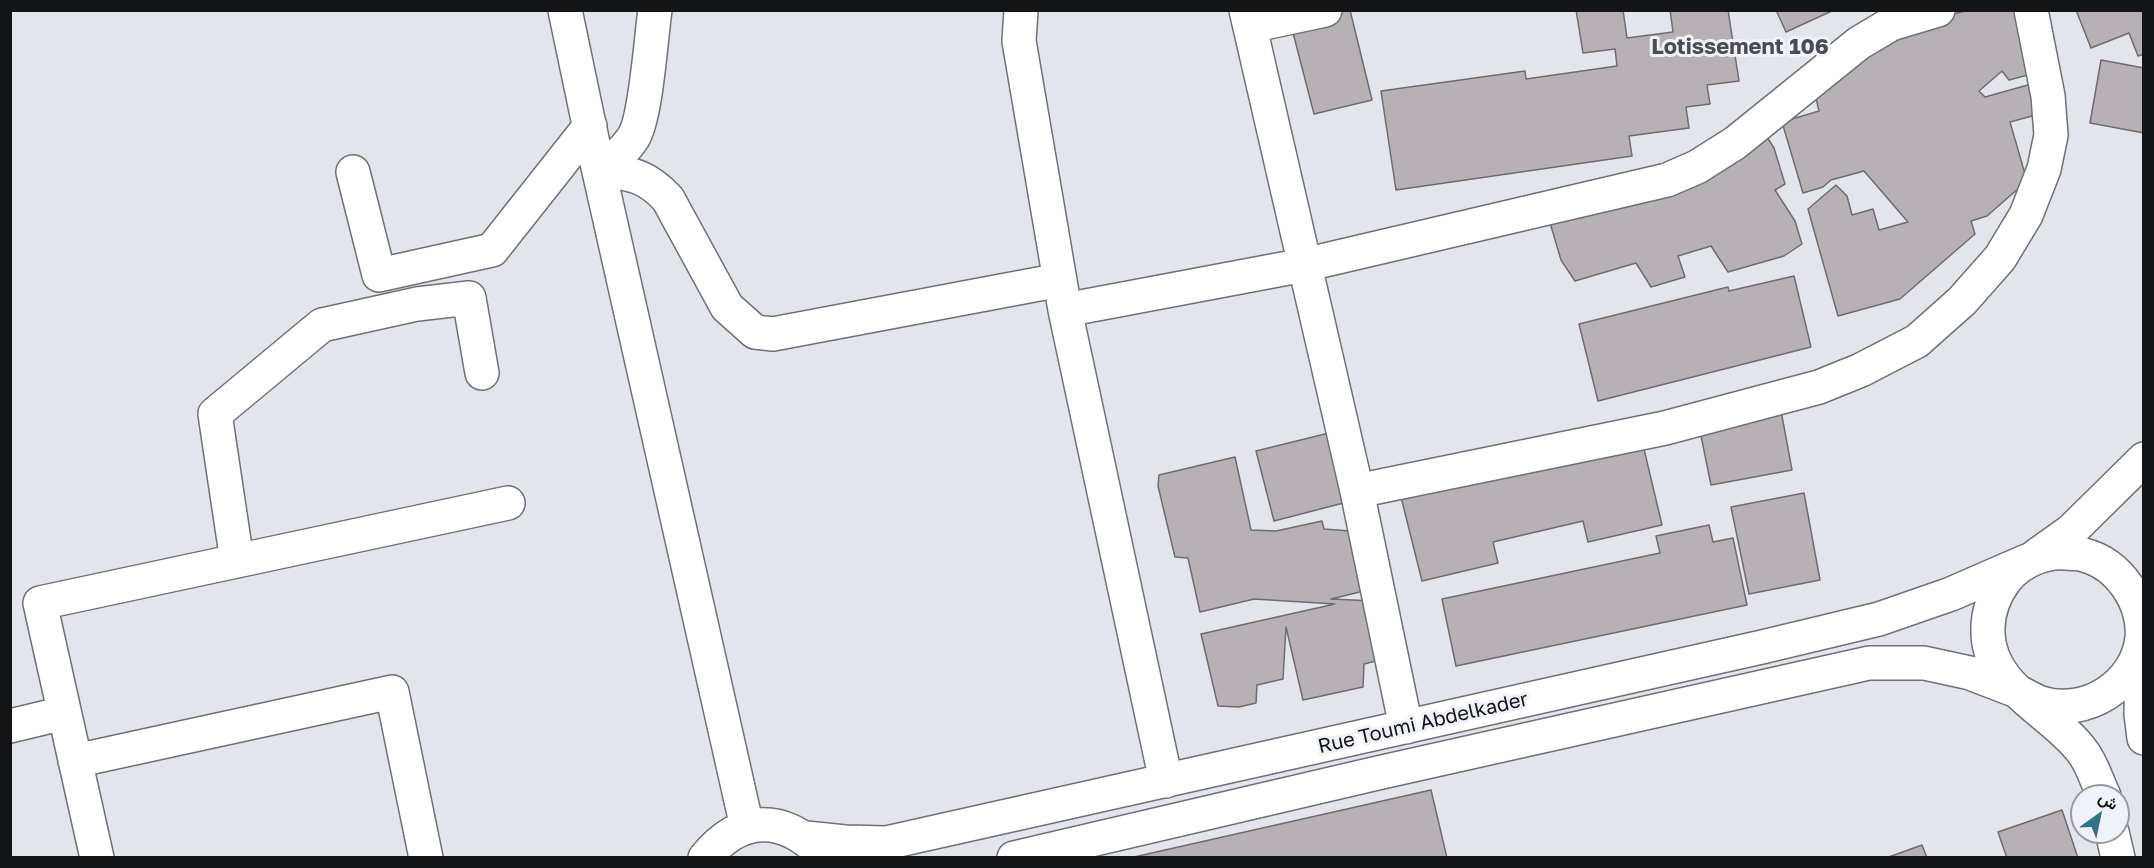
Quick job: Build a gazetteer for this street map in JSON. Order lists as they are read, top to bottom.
{
  "streets": {
    "street": ["Rue Toumi Abdelkader"]
  },
  "districts": ["Lotissement 106"],
  "north": "top right"
}
